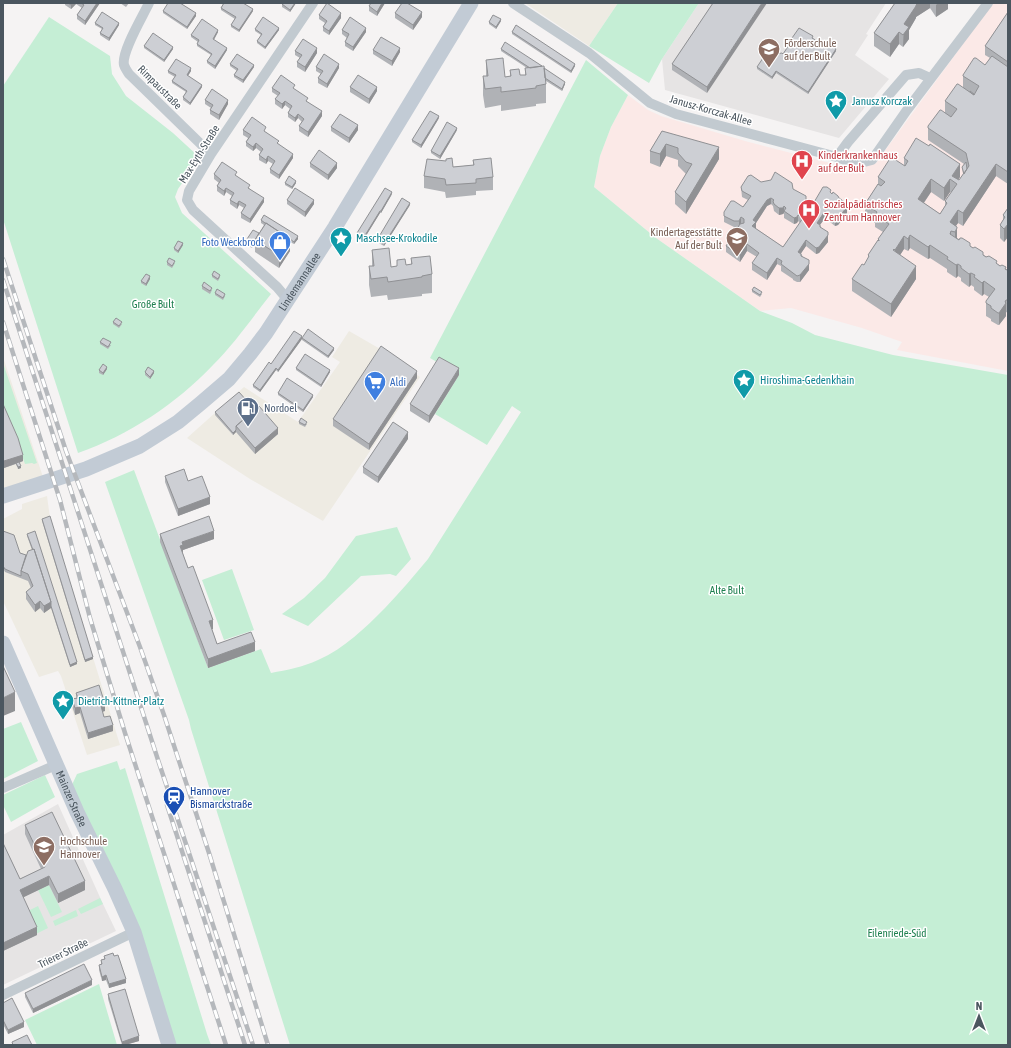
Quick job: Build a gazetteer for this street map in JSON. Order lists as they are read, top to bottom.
{
  "streets": {
    "street": [
      "Rimpaustraße",
      "Janusz-Korczak-Allee",
      "Max-Eyth-Straße",
      "Lindemannallee",
      "Mainzer Straße",
      "Trierer Straße"
    ]
  },
  "crossings": [
    ["Rimpaustraße", "Max-Eyth-Straße"],
    ["Max-Eyth-Straße", "Lindemannallee"],
    ["Mainzer Straße", "Trierer Straße"]
  ],
  "parks": ["Große Bult", "Alte Bult", "Eilenriede-Süd"],
  "places": {
    "school or university": ["Förderschule auf der Bult", "Kindertagesstätte Auf der Bult", "Hochschule Hannover"],
    "place": [
      "Janusz Korczak",
      "Maschsee-Krokodile",
      "Hiroshima-Gedenkhain",
      "Dietrich-Kittner-Platz"
    ],
    "hospital": ["Kinderkrankenhaus auf der Bult", "Sozialpädiatrisches Zentrum Hannover"],
    "shop": ["Foto Weckbrodt"],
    "supermarket": ["Aldi"],
    "fuel station": ["Nordoel"],
    "station": ["Hannover Bismarckstraße"]
  },
  "north": "top"
}
